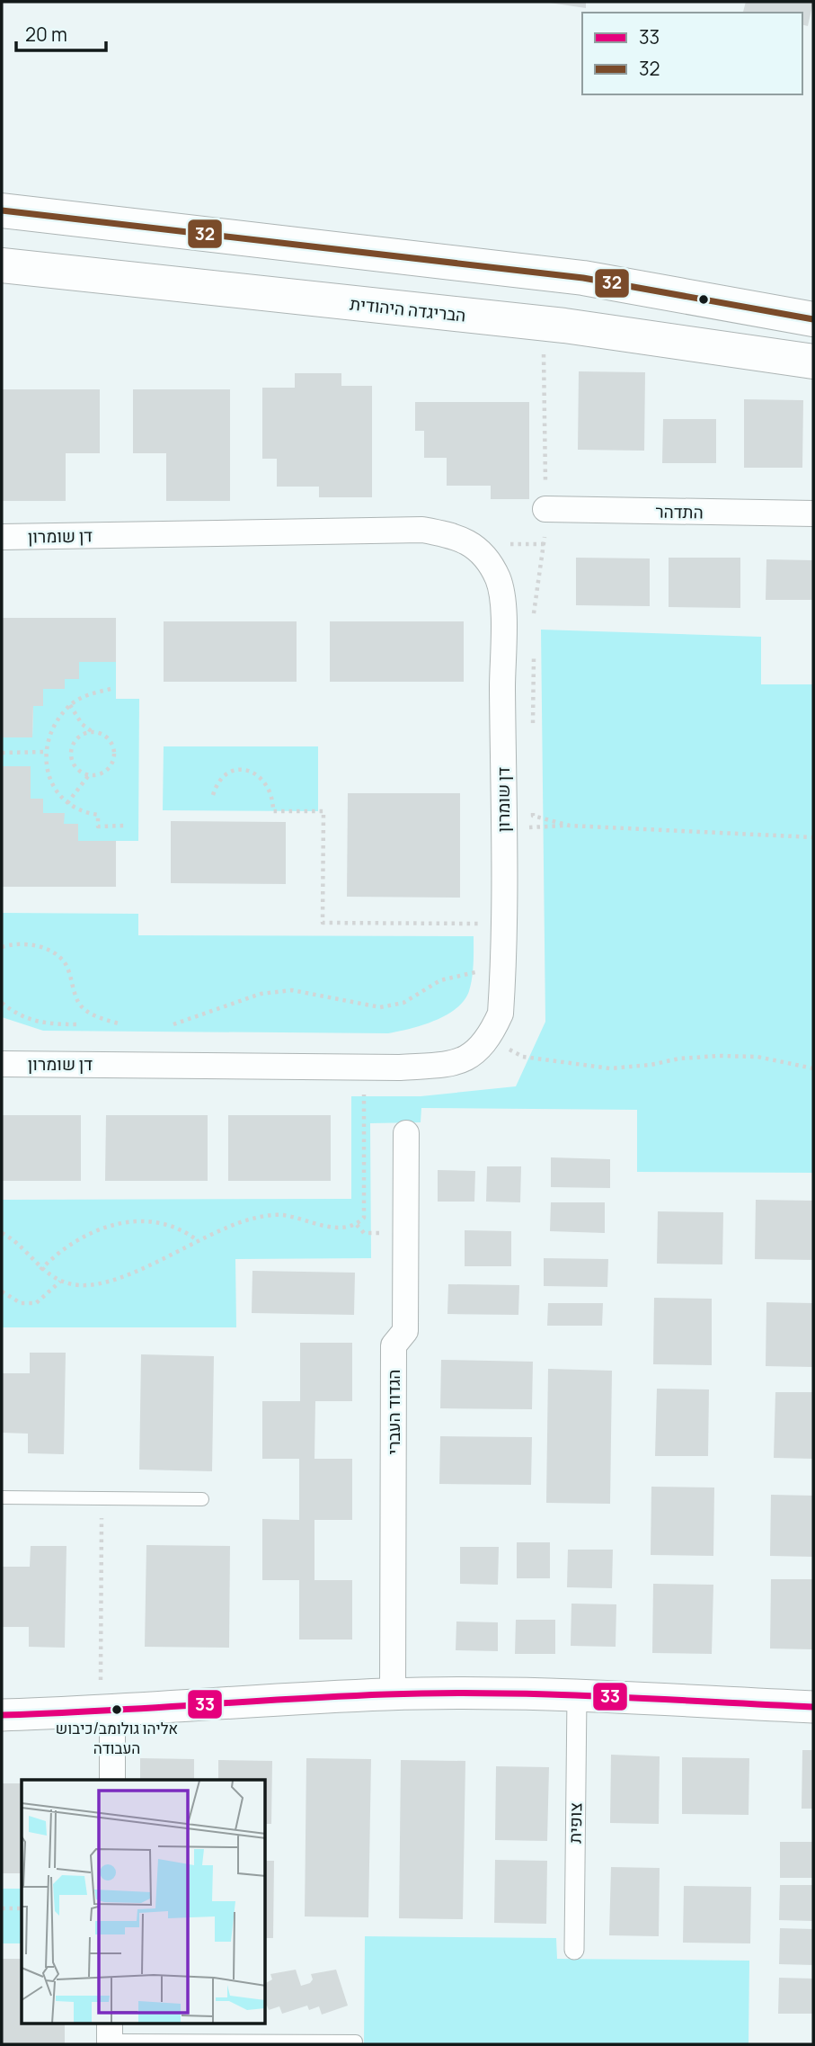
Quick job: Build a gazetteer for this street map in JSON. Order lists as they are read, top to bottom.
{
  "streets": {
    "main road": ["הבריגדה היהודית"],
    "street": [
      "התדהר",
      "דן שומרון",
      "הגדוד העברי",
      "צופית"
    ]
  },
  "places": ["אליהו גולומב/כיבוש העבודה"],
  "lines": ["transit line 32", "transit line 33"],
  "legend": ["33", "32"],
  "scale_bar": "20 m"
}
